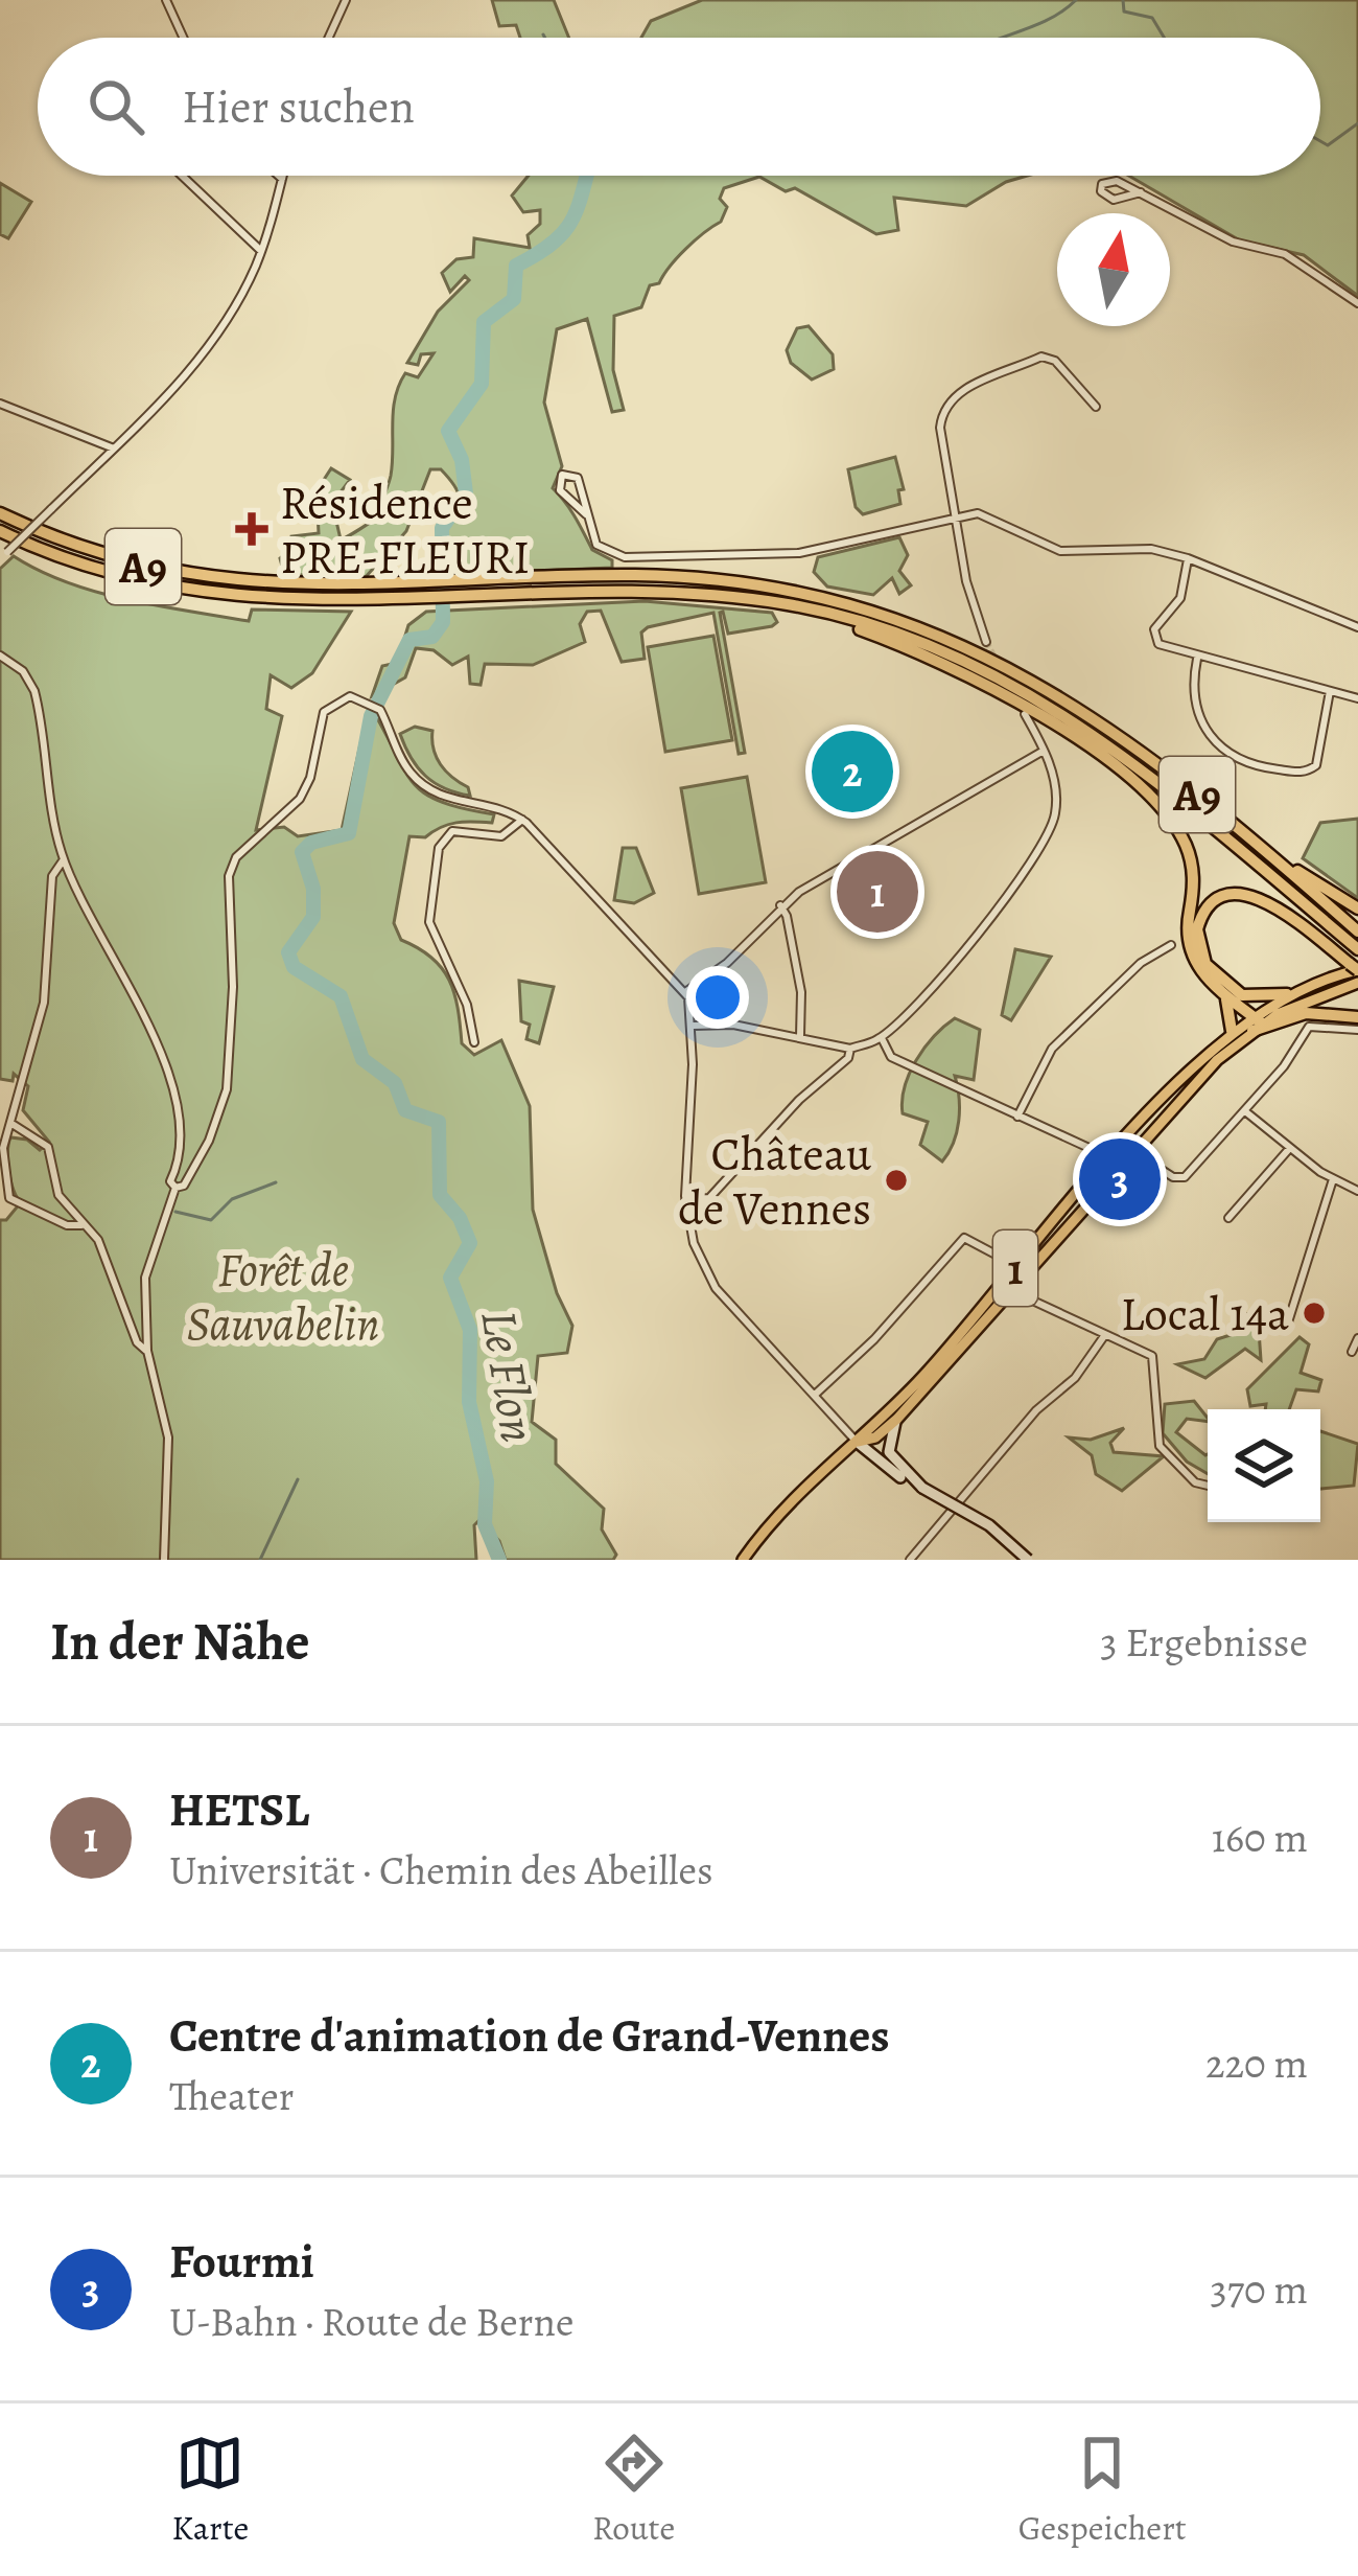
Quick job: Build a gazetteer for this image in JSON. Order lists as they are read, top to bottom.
{
  "streets": {
    "highway": ["A9"],
    "main road": ["1"]
  },
  "water": ["Le Flon"],
  "parks": ["Forêt de Sauvabelin"],
  "places": {
    "health": ["Résidence PRE-FLEURI"],
    "other": ["Château de Vennes", "Local 14a"]
  },
  "north": "top",
  "page": {
    "search": "Hier suchen",
    "pins": ["2", "1", "3"],
    "heading": ["In der Nähe", "3 Ergebnisse"],
    "list": [
      {
        "mark": "1",
        "name": "HETSL",
        "note": "Universität · Chemin des Abeilles",
        "value": "160 m"
      },
      {
        "mark": "2",
        "name": "Centre d'animation de Grand-Vennes",
        "note": "Theater",
        "value": "220 m"
      },
      {
        "mark": "3",
        "name": "Fourmi",
        "note": "U-Bahn · Route de Berne",
        "value": "370 m"
      }
    ],
    "nav": ["Karte", "Route", "Gespeichert"]
  }
}
